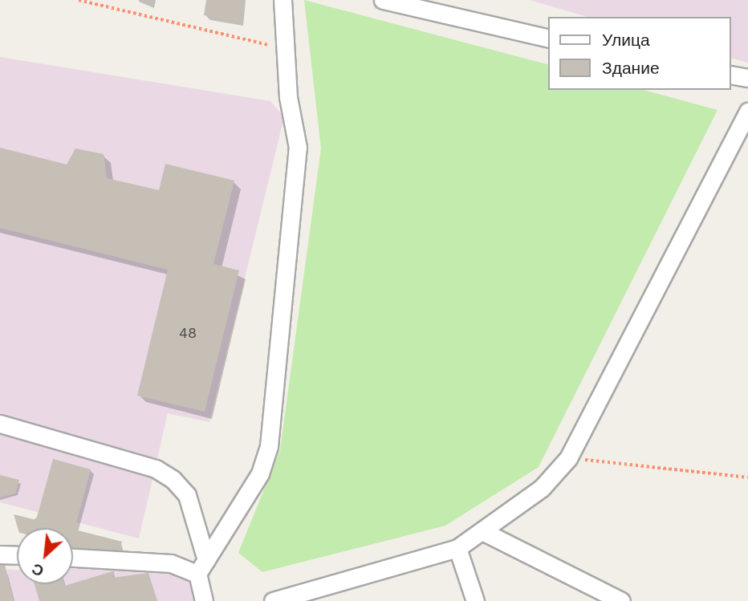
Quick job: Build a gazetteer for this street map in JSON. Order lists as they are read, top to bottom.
{
  "house_numbers": ["48"],
  "legend": ["Улица", "Здание"],
  "north": "bottom left"
}
